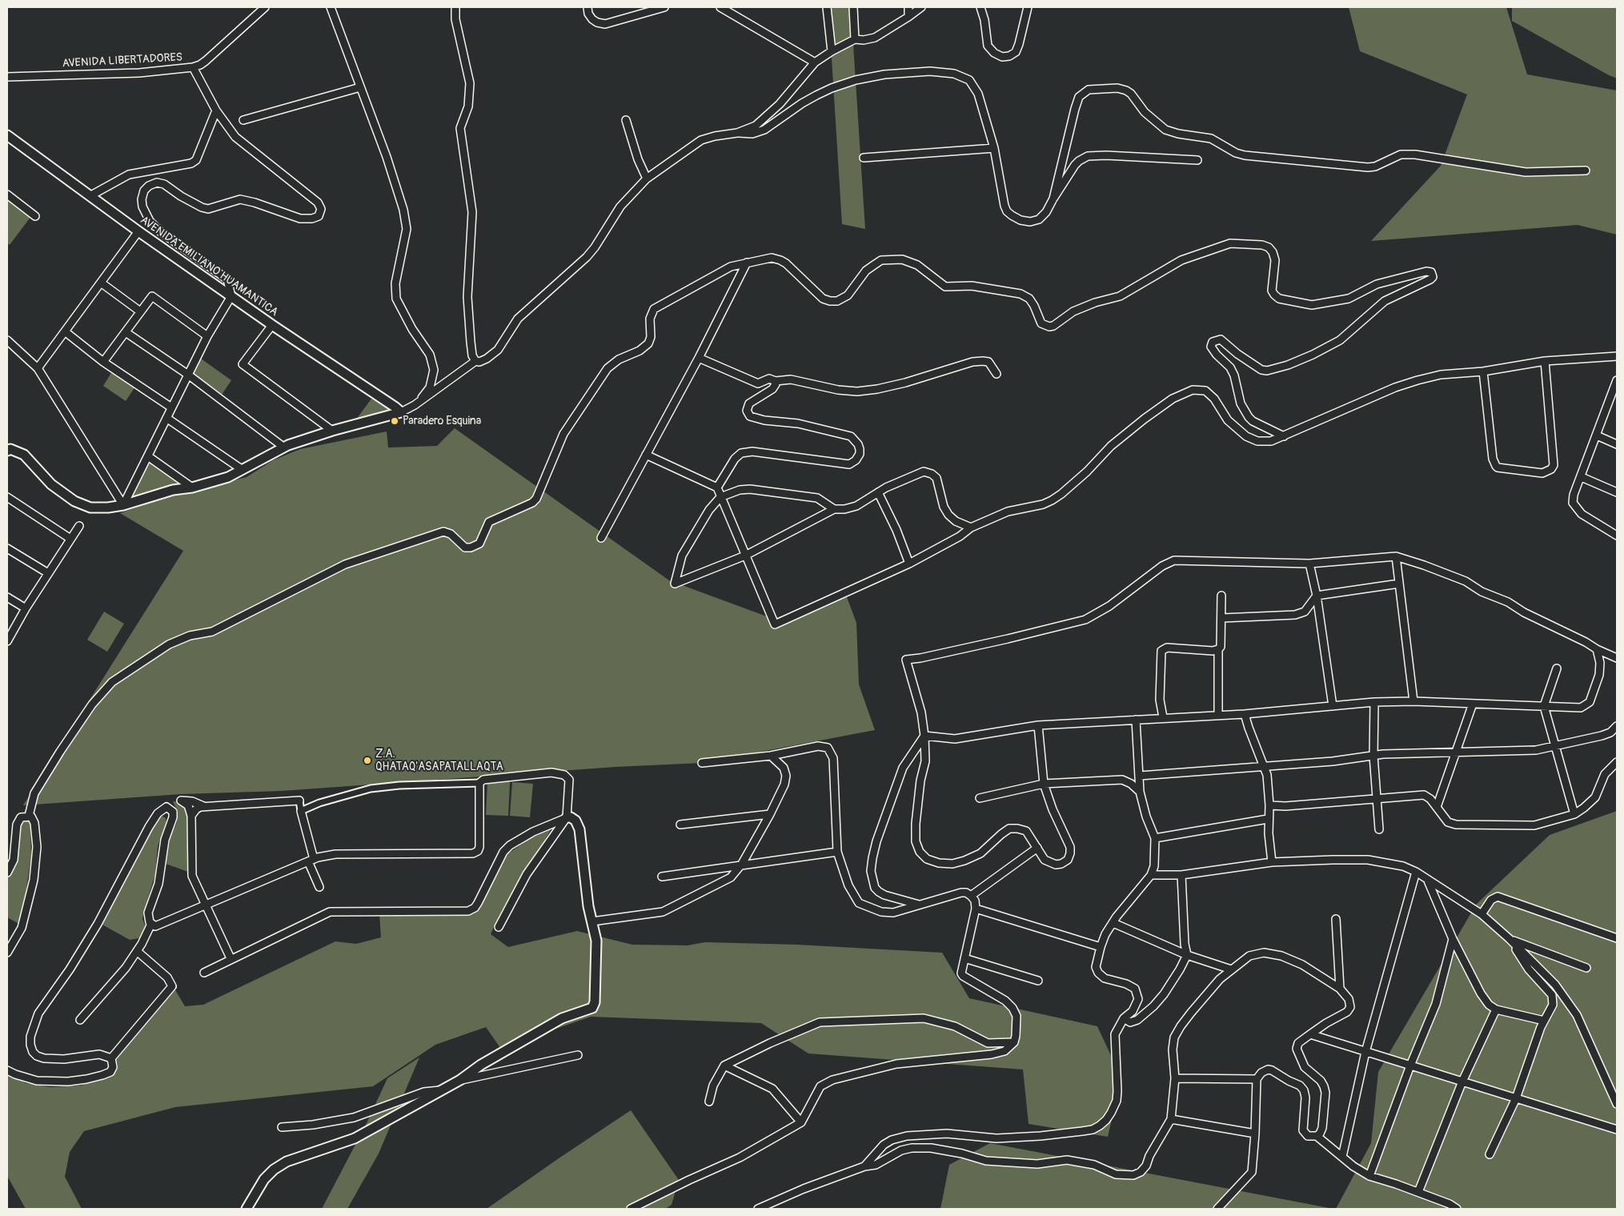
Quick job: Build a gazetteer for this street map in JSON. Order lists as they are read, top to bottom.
{
  "streets": {
    "street": ["AVENIDA LIBERTADORES", "AVENIDA EMILIANO HUAMANTICA"]
  },
  "places": ["Paradero Esquina", "Z.A. QHATAQ'ASAPATALLAQTA"]
}
